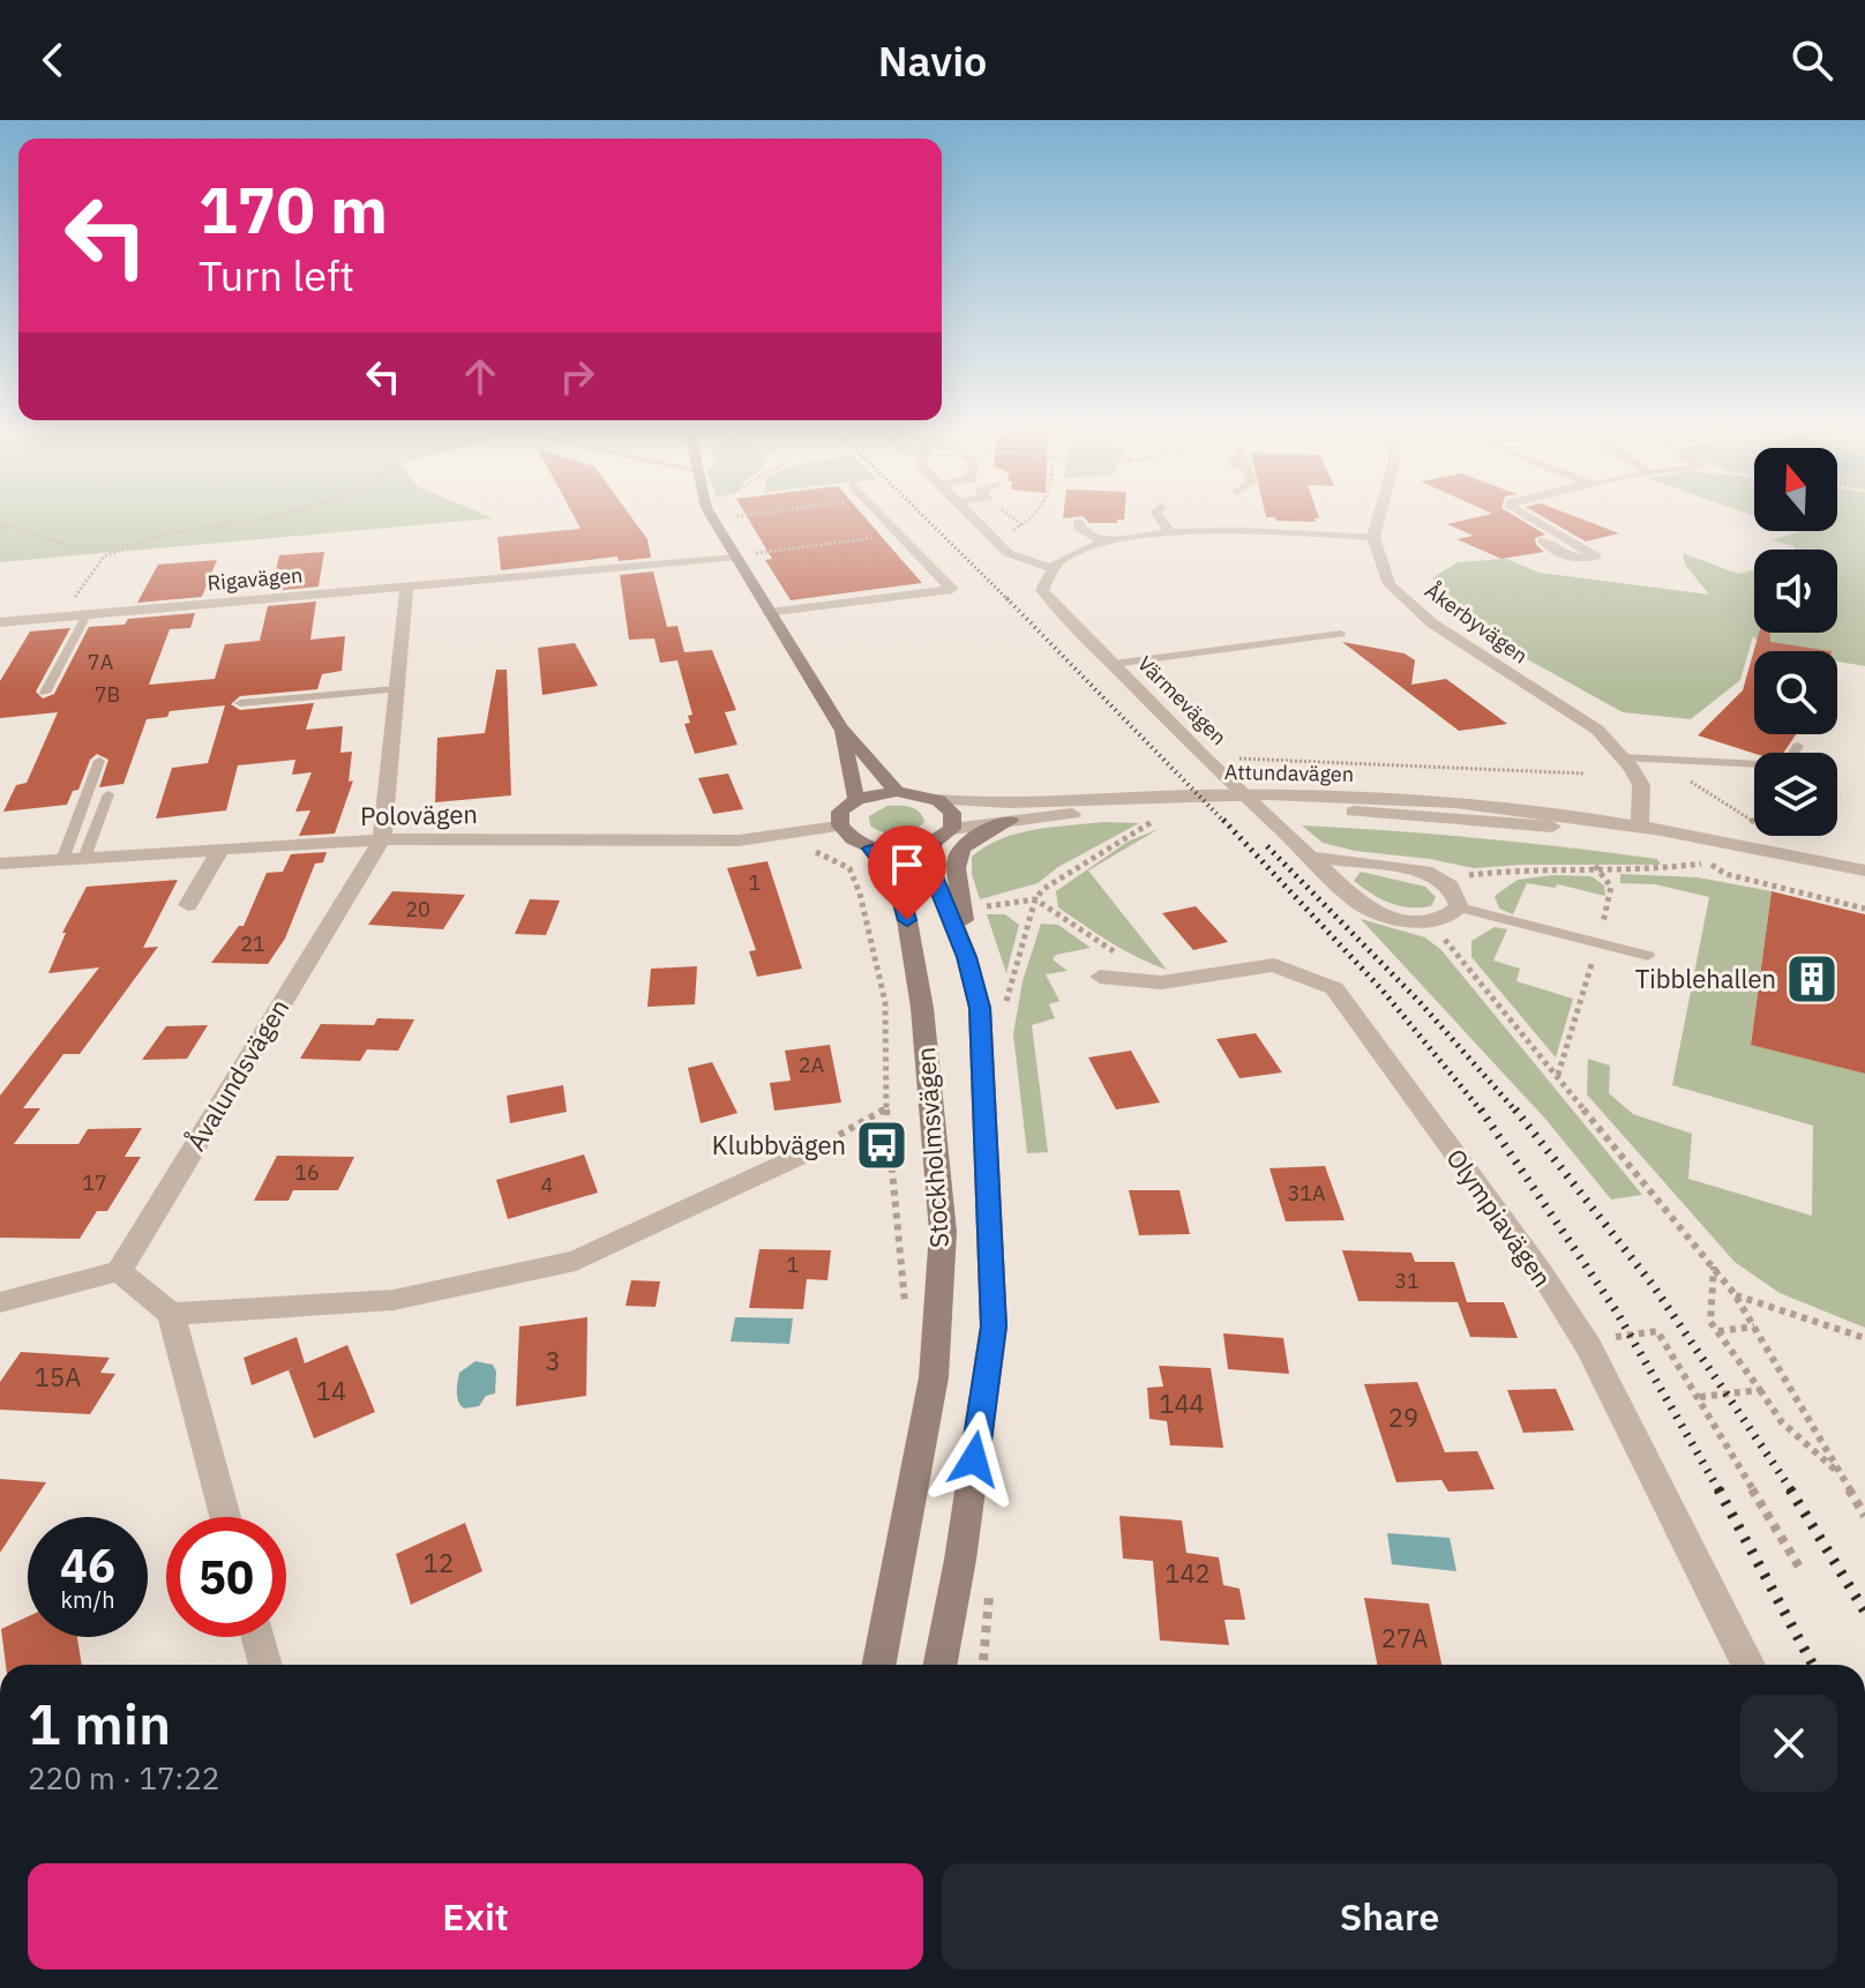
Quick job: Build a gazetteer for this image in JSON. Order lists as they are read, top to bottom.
{
  "streets": {
    "main road": ["Stockholmsvägen"],
    "street": [
      "Rigavägen",
      "Åkerbyvägen",
      "Värmevägen",
      "Attundavägen",
      "Polovägen",
      "Åvalundsvägen",
      "Olympiavägen"
    ]
  },
  "crossings": [
    ["Rigavägen", "Åvalundsvägen"],
    ["Åkerbyvägen", "Attundavägen"],
    ["Polovägen", "Åvalundsvägen"]
  ],
  "places": {
    "building": ["Tibblehallen"],
    "bus stop": ["Klubbvägen"]
  },
  "house_numbers": [
    "7A",
    "7B",
    "1",
    "20",
    "21",
    "2A",
    "16",
    "17",
    "4",
    "31A",
    "1",
    "31",
    "3",
    "15A",
    "14",
    "144",
    "29",
    "12",
    "142",
    "27A"
  ],
  "north": "top",
  "page": {
    "header": "Navio",
    "turn": ["170 m", "Turn left"],
    "speed": "46 km/h",
    "limit": "50",
    "heading": ["1 min", "220 m · 17:22"],
    "buttons": ["Exit", "Share"]
  }
}
